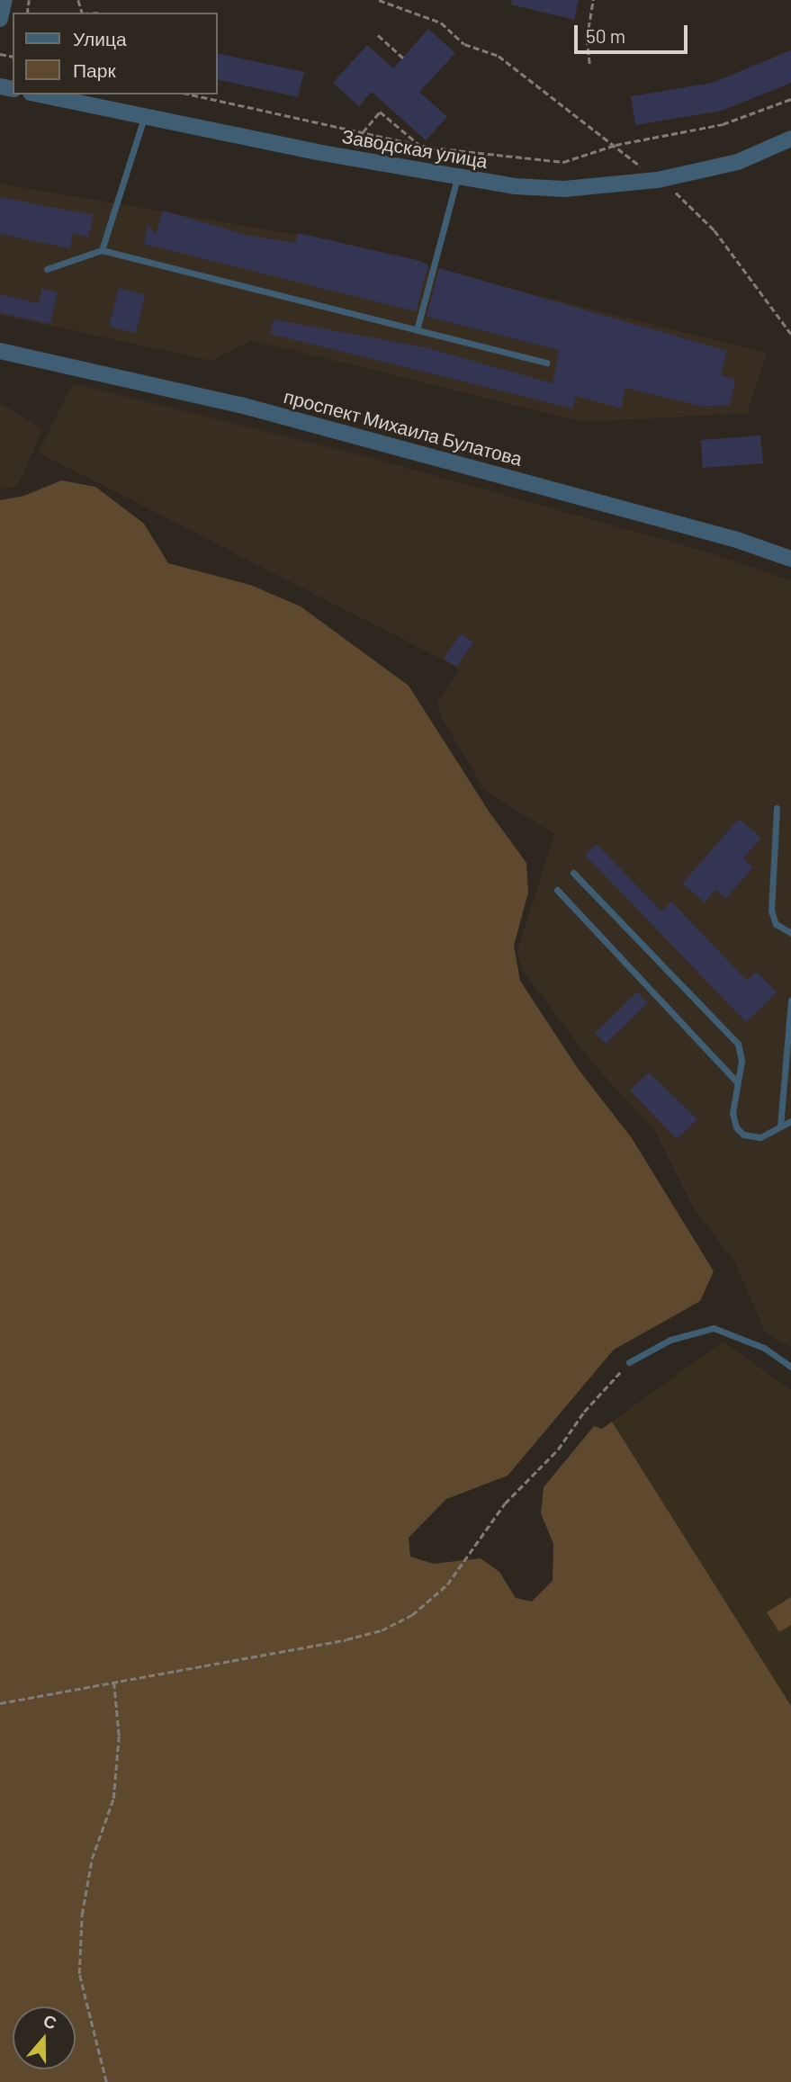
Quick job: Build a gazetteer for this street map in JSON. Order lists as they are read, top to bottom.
{
  "streets": {
    "street": ["Заводская улица", "проспект Михаила Булатова"]
  },
  "legend": ["Улица", "Парк"],
  "scale_bar": "50 m",
  "north": "top"
}
